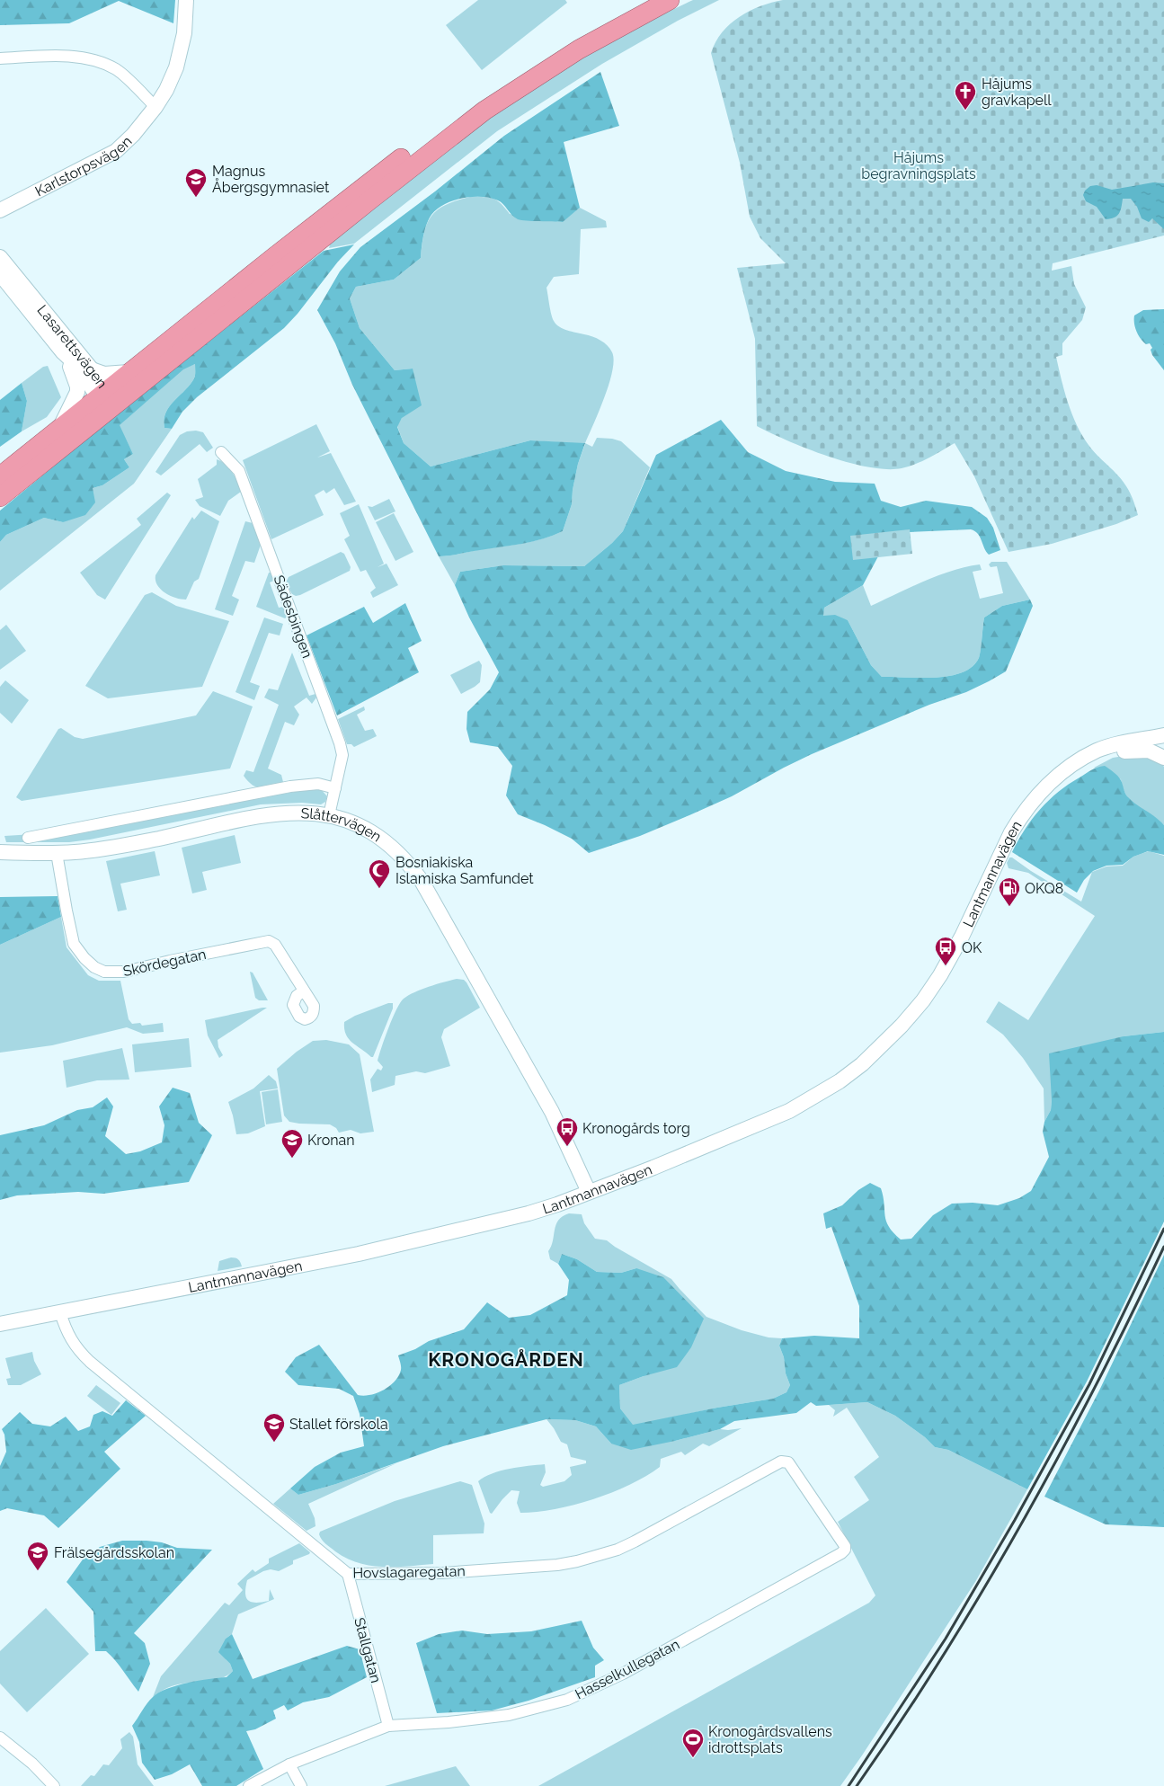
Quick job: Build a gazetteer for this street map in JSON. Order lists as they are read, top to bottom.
{
  "streets": {
    "street": [
      "Karlstorpsvägen",
      "Lasarettsvägen",
      "Sädesbingen",
      "Slåttervägen",
      "Lantmannavägen",
      "Skördegatan",
      "Hovslagaregatan",
      "Stallgatan",
      "Hasselkullegatan"
    ]
  },
  "crossings": [
    ["Sädesbingen", "Slåttervägen"],
    ["Slåttervägen", "Lantmannavägen"],
    ["Slåttervägen", "Skördegatan"],
    ["Lantmannavägen", "Hovslagaregatan"],
    ["Hovslagaregatan", "Stallgatan"],
    ["Hovslagaregatan", "Hasselkullegatan"],
    ["Stallgatan", "Hasselkullegatan"]
  ],
  "districts": ["KRONOGÅRDEN"],
  "parks": ["Håjums begravningsplats"],
  "places": {
    "church": ["Håjums gravkapell"],
    "school or university": [
      "Magnus Åbergsgymnasiet",
      "Kronan",
      "Stallet förskola",
      "Frälsegårdsskolan"
    ],
    "mosque": ["Bosniakiska Islamiska Samfundet"],
    "fuel station": ["OKQ8"],
    "bus stop": ["OK", "Kronogårds torg"],
    "sports": ["Kronogårdsvallens idrottsplats"]
  }
}
